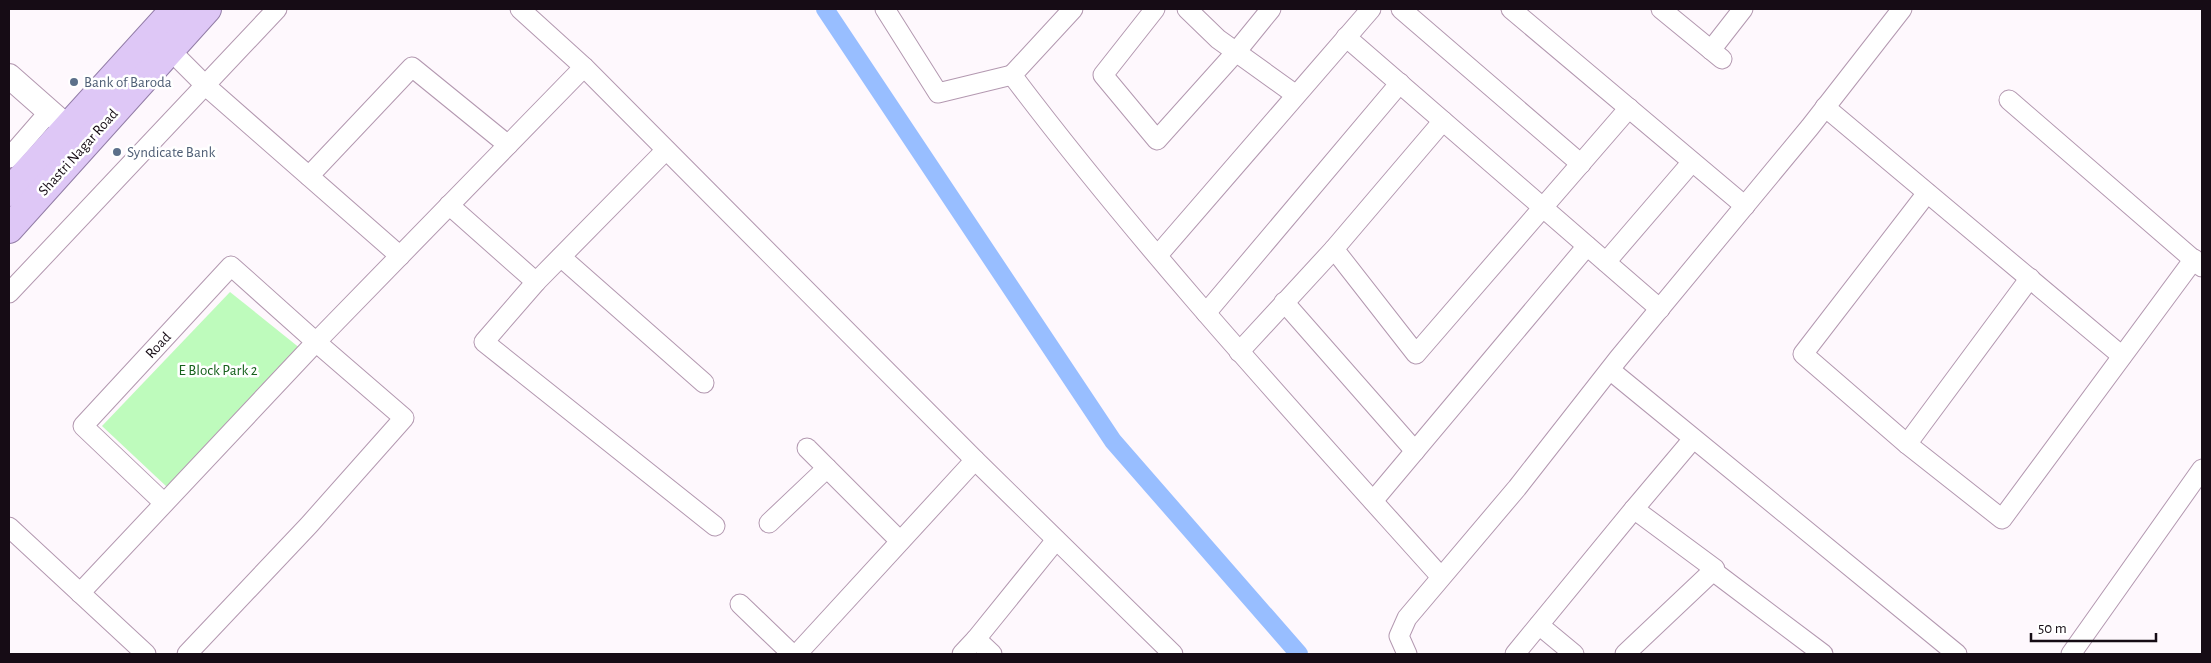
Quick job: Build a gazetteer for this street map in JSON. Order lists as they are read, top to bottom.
{
  "streets": {
    "highway": ["Shastri Nagar Road"],
    "street": ["Road"]
  },
  "parks": ["E Block Park 2"],
  "places": ["Bank of Baroda", "Syndicate Bank"],
  "scale_bar": "50 m"
}
